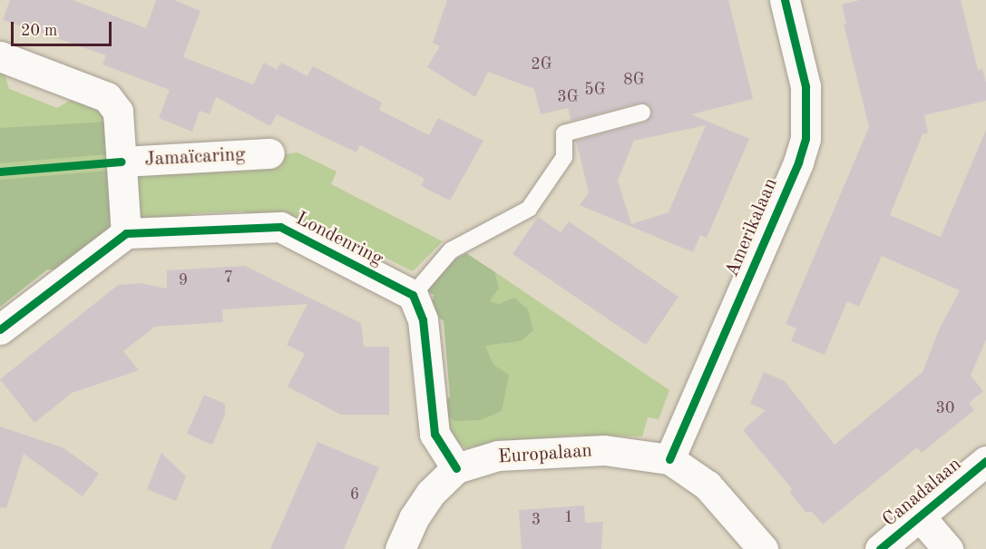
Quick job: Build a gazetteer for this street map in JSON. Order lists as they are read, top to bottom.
{
  "streets": {
    "street": [
      "Jamaïcaring",
      "Amerikalaan",
      "Londenring",
      "Europalaan",
      "Canadalaan"
    ]
  },
  "crossings": [
    ["Jamaïcaring", "Londenring"],
    ["Amerikalaan", "Europalaan"]
  ],
  "house_numbers": [
    "2G",
    "8G",
    "5G",
    "3G",
    "7",
    "9",
    "30",
    "6",
    "1",
    "3"
  ],
  "scale_bar": "20 m"
}
